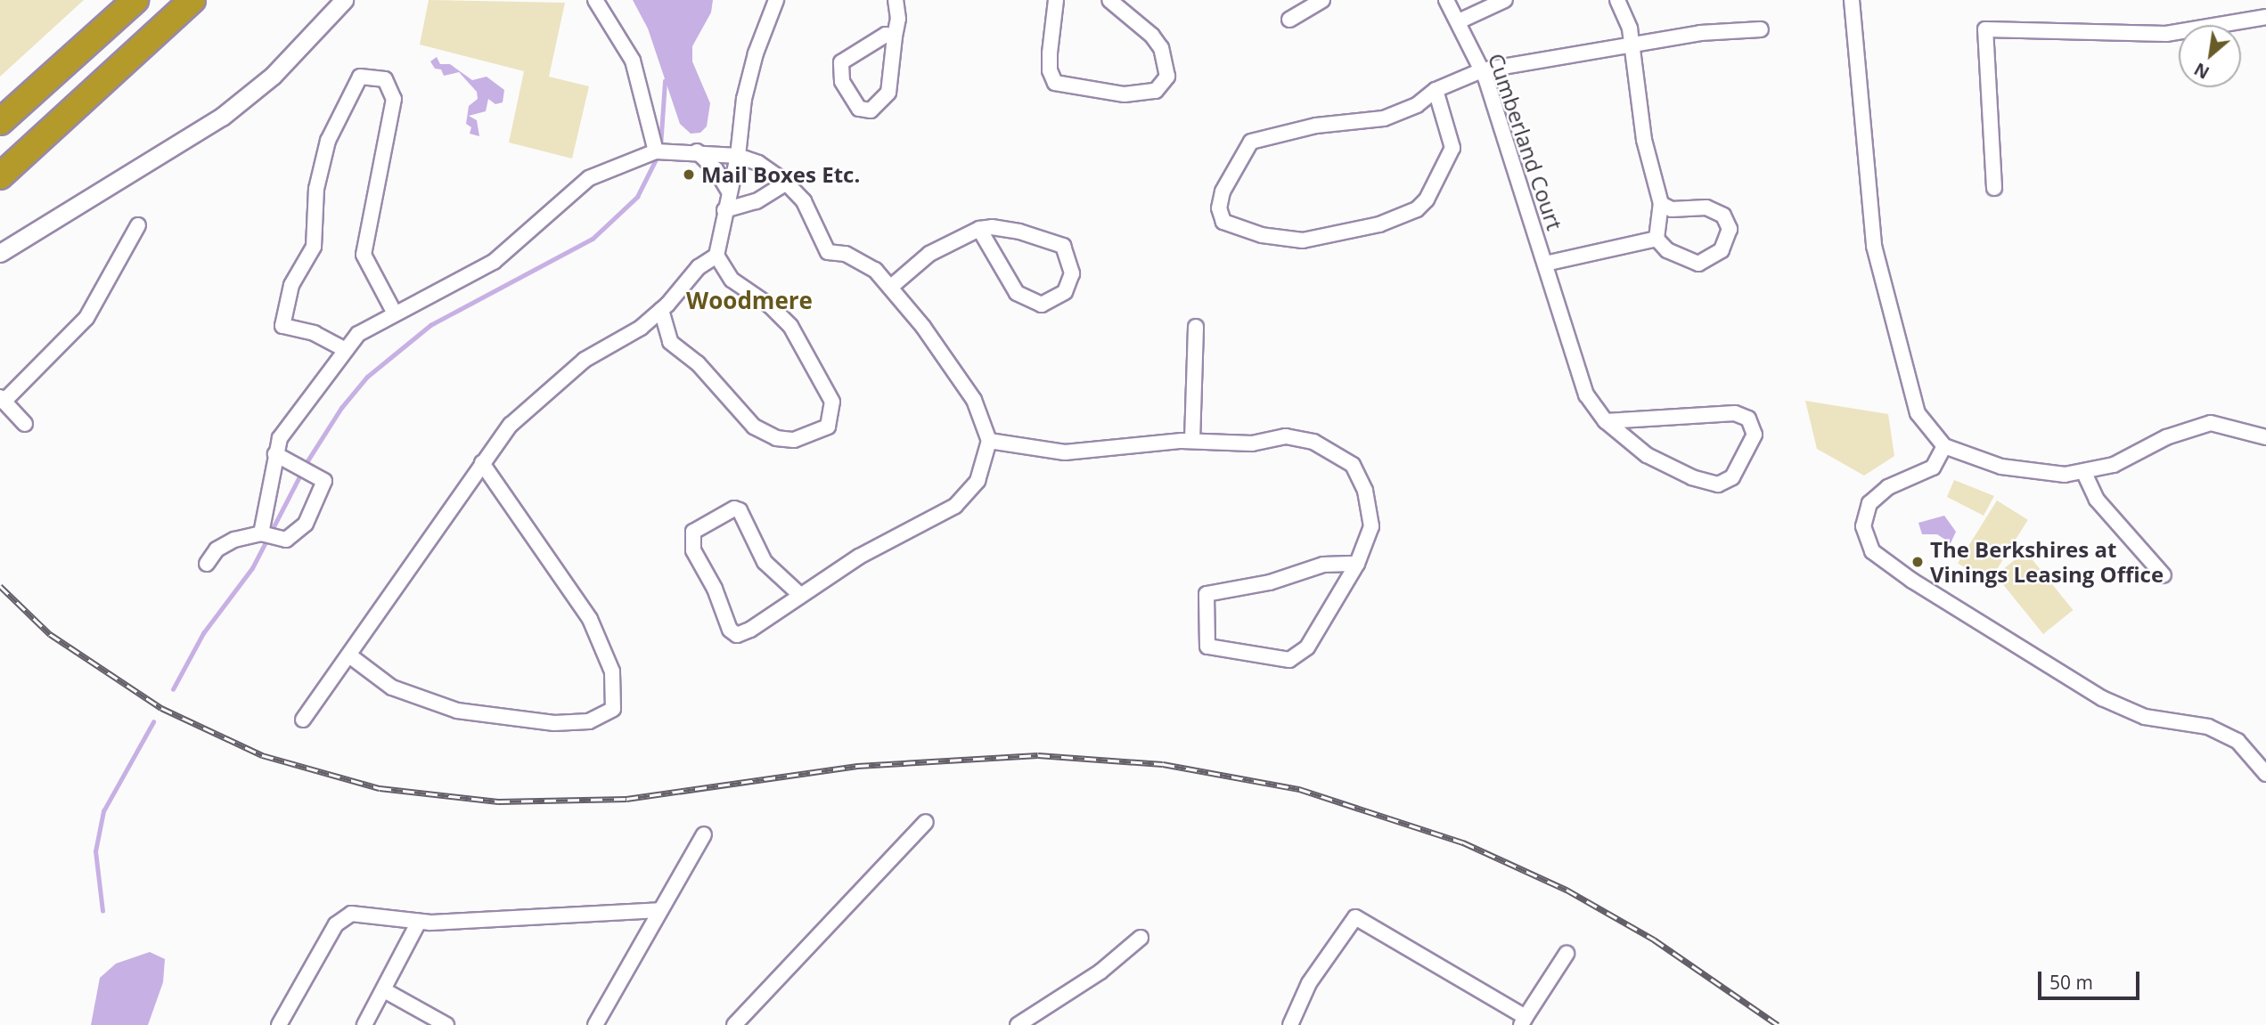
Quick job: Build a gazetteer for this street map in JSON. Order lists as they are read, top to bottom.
{
  "streets": {
    "street": ["Cumberland Court"]
  },
  "districts": ["Woodmere"],
  "places": ["Mail Boxes Etc.", "The Berkshires at Vinings Leasing Office"],
  "scale_bar": "50 m",
  "north": "bottom left"
}
